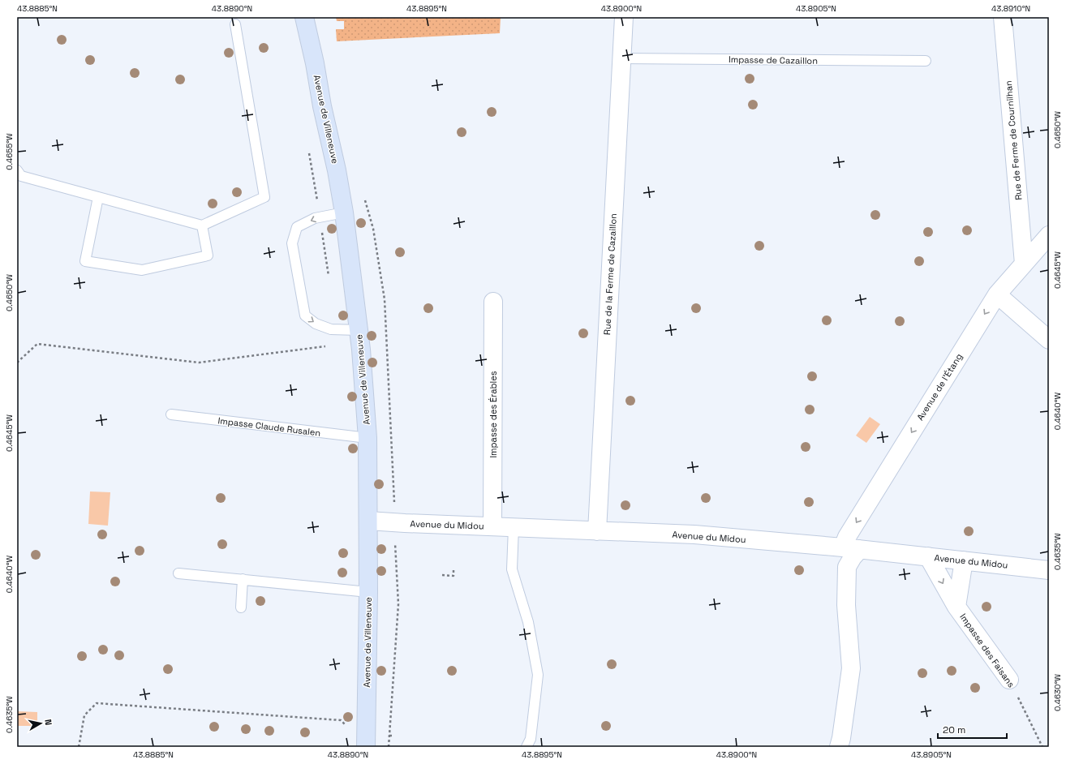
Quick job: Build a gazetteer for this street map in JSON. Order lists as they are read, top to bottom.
{
  "streets": {
    "main road": ["Avenue de Villeneuve"],
    "street": [
      "Rue de Ferme de Cournilhan",
      "Rue de la Ferme de Cazaillon",
      "Avenue de l'Étang",
      "Impasse des Érables",
      "Avenue du Midou",
      "Impasse des Faisans"
    ],
    "lane": ["Impasse de Cazaillon", "Impasse Claude Rusalen"]
  },
  "crossings": [
    ["Impasse de Cazaillon", "Rue de la Ferme de Cazaillon"],
    ["Avenue de Villeneuve", "Impasse Claude Rusalen"],
    ["Avenue de Villeneuve", "Avenue du Midou"],
    ["Rue de Ferme de Cournilhan", "Avenue de l'Étang"],
    ["Rue de la Ferme de Cazaillon", "Avenue du Midou"],
    ["Avenue de l'Étang", "Avenue du Midou"],
    ["Impasse des Érables", "Avenue du Midou"],
    ["Avenue du Midou", "Impasse des Faisans"]
  ],
  "one_way": ["Avenue de l'Étang"],
  "scale_bar": "20 m",
  "north": "right",
  "coordinates": [
    "43.8885°N",
    "43.8890°N",
    "43.8895°N",
    "43.8900°N",
    "43.8905°N",
    "43.8910°N",
    "0.4650°W",
    "0.4655°W",
    "0.4645°W",
    "0.4640°W",
    "0.4635°W",
    "0.4630°W"
  ]
}
